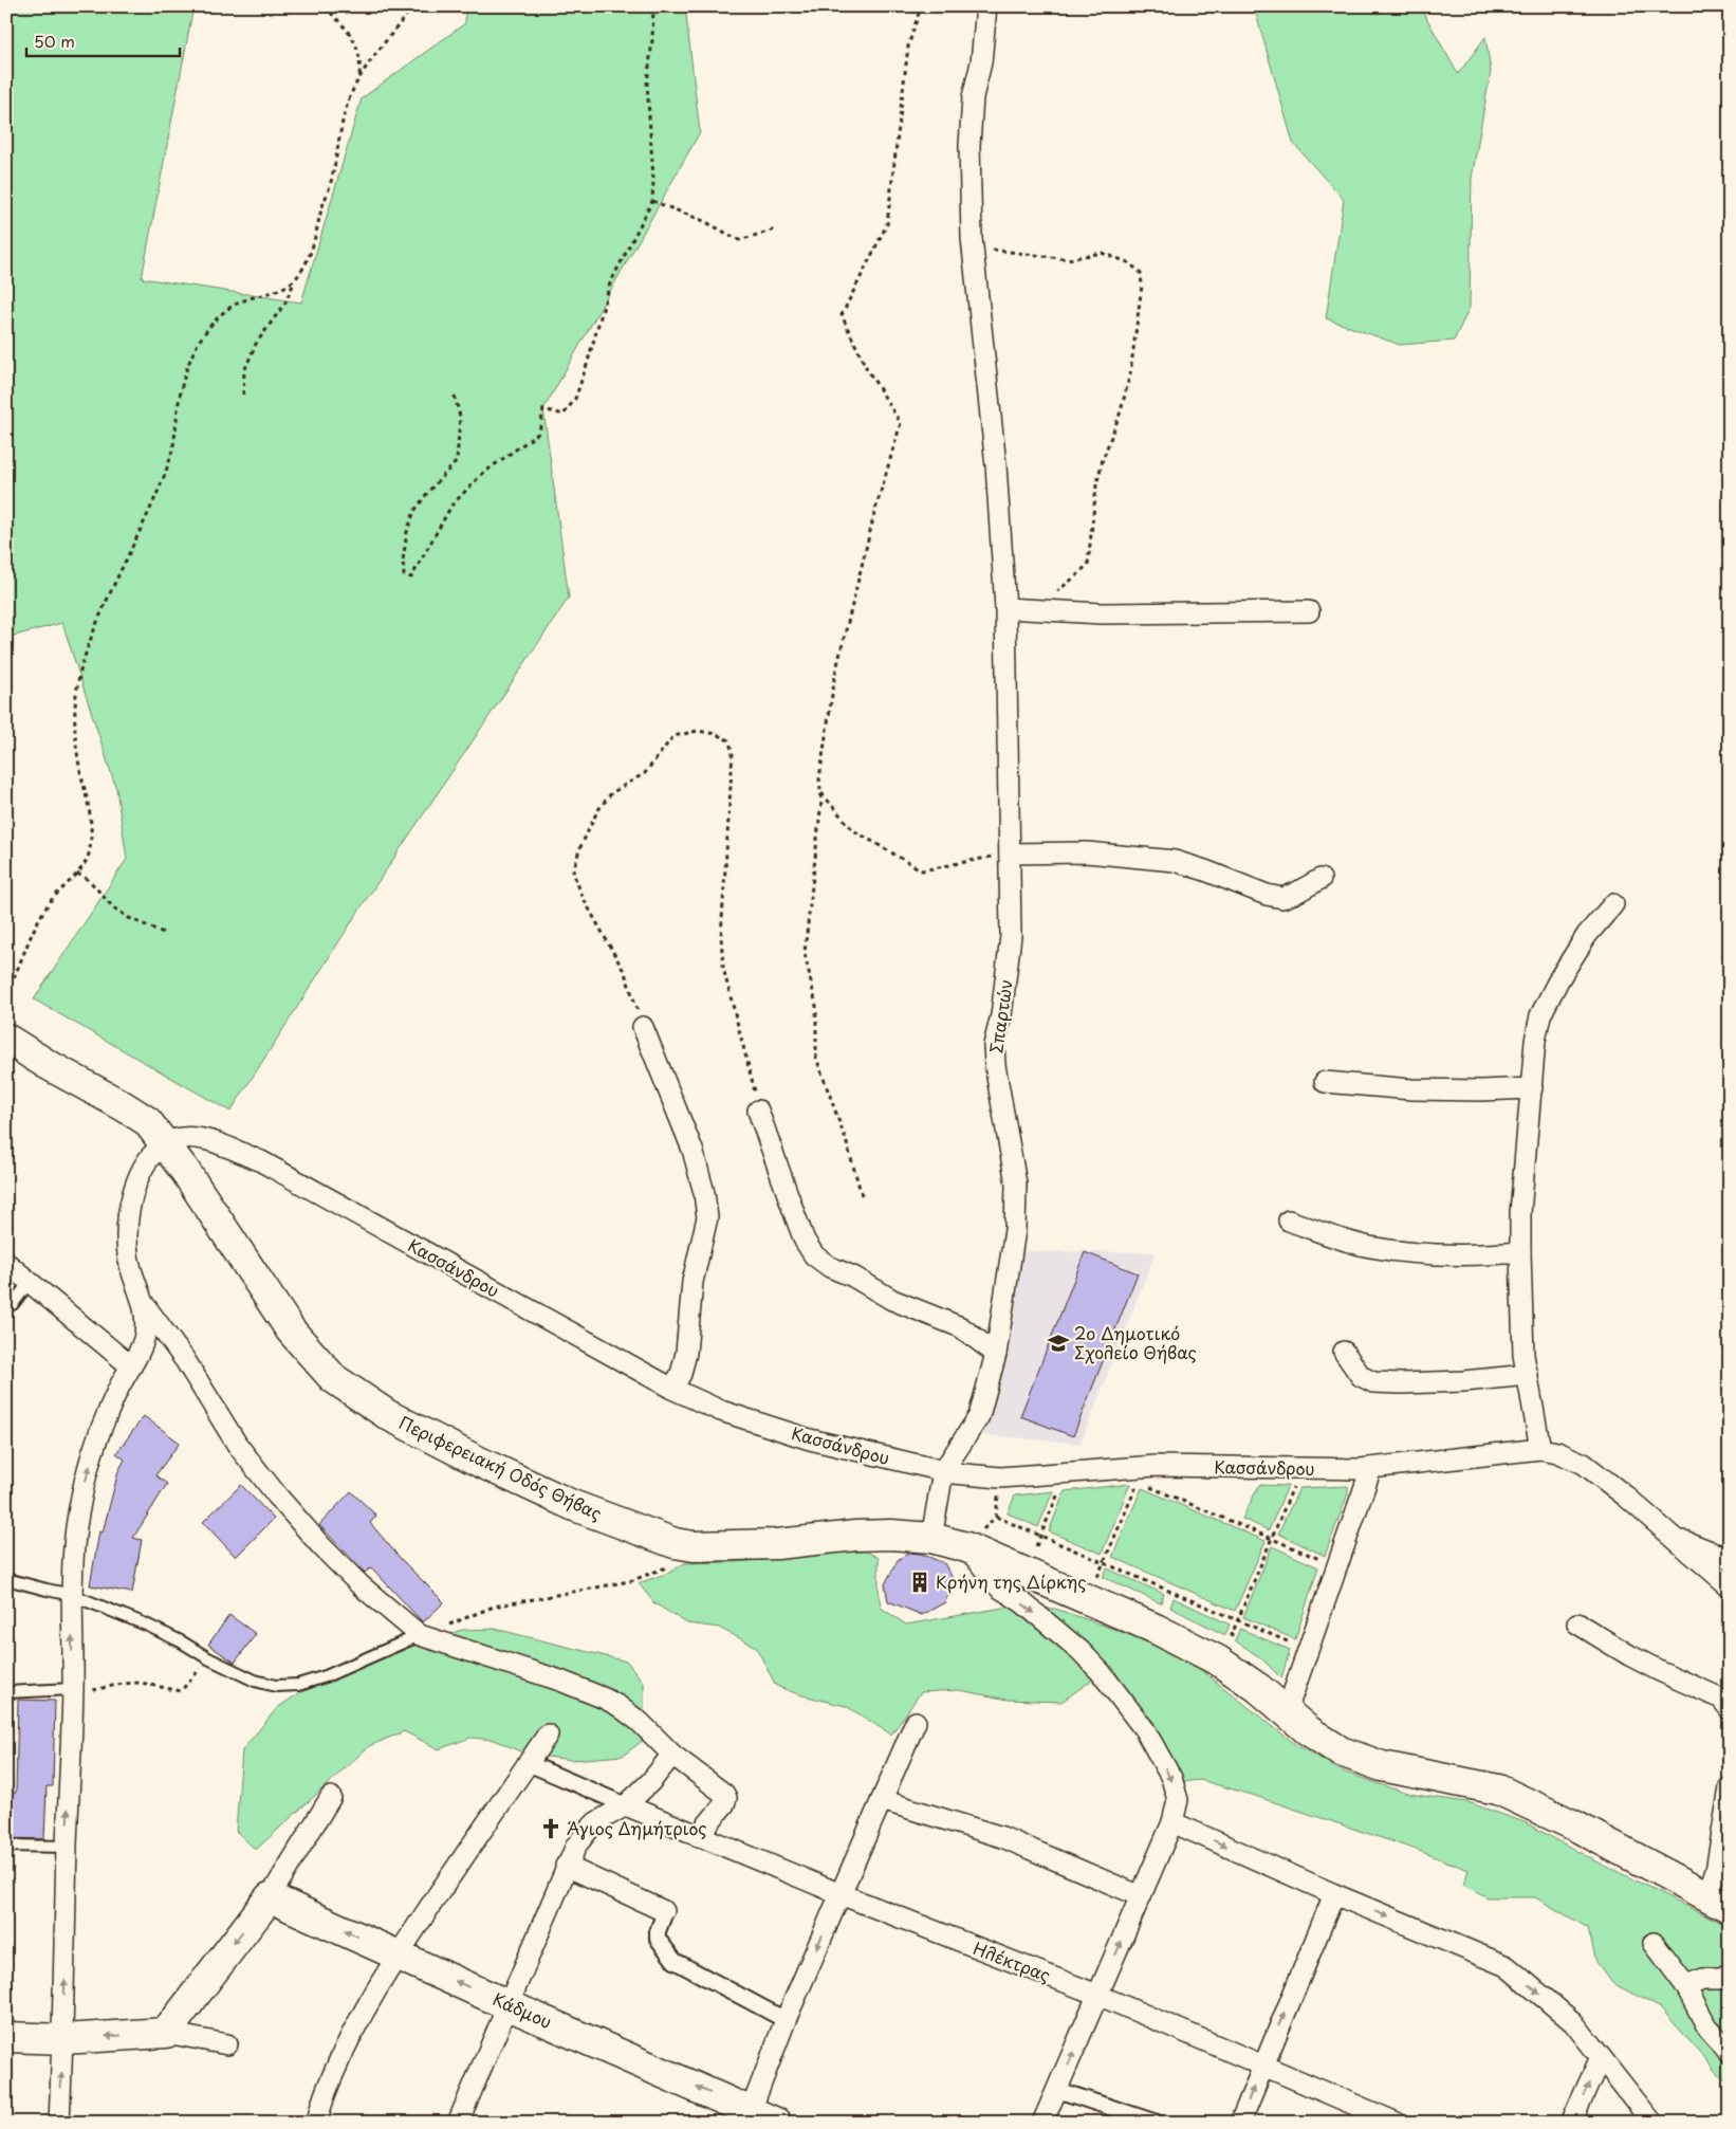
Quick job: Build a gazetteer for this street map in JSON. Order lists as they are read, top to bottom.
{
  "streets": {
    "main road": ["Περιφερειακή Οδός Θήβας", "Κάδμου"],
    "street": ["Σπαρτών", "Κασσάνδρου", "Ηλέκτρας"]
  },
  "crossings": [
    ["Σπαρτών", "Κασσάνδρου"],
    ["Κασσάνδρου", "Περιφερειακή Οδός Θήβας"]
  ],
  "one_way": ["Κάδμου"],
  "places": {
    "school or university": ["2ο Δημοτικό Σχολείο Θήβας"],
    "building": ["Κρήνη της Δίρκης"],
    "church": ["Άγιος Δημήτριος"]
  },
  "scale_bar": "50 m"
}
